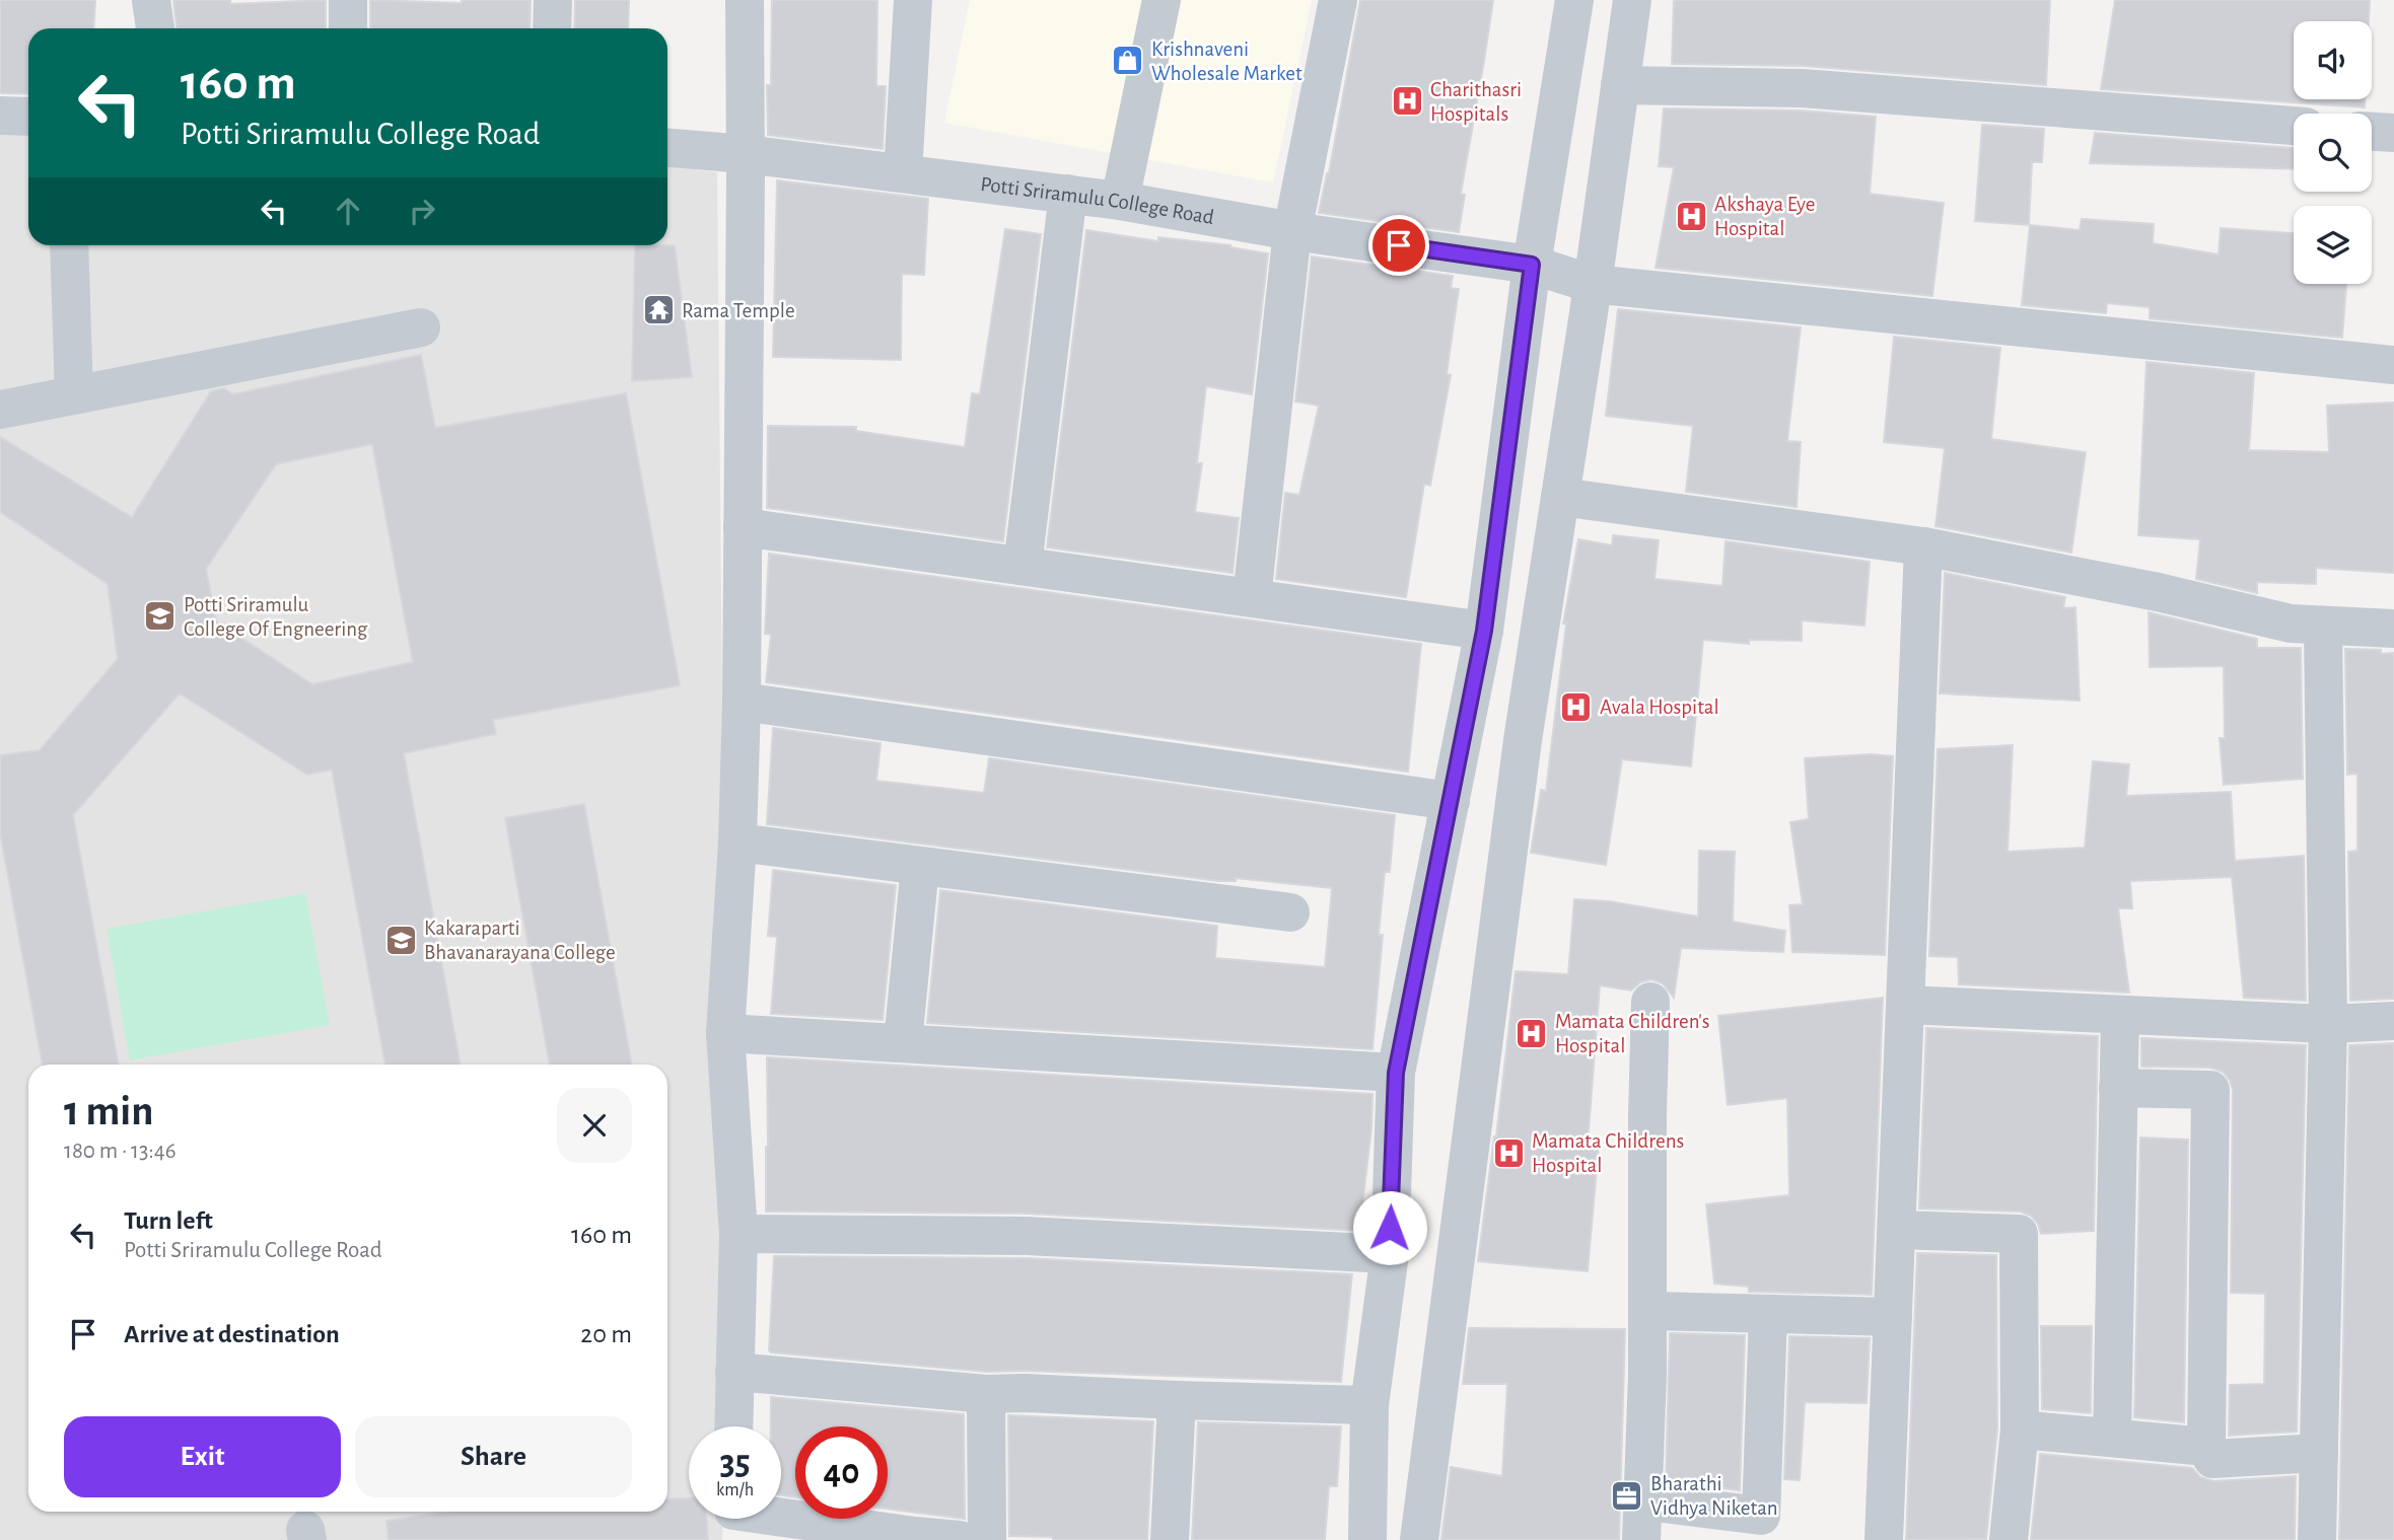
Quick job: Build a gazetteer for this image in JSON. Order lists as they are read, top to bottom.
{
  "streets": {
    "street": ["Potti Sriramulu College Road"]
  },
  "places": {
    "shop": ["Krishnaveni Wholesale Market"],
    "hospital": [
      "Charithasri Hospitals",
      "Akshaya Eye Hospital",
      "Avala Hospital",
      "Mamata Children's Hospital",
      "Mamata Childrens Hospital"
    ],
    "temple": ["Rama Temple"],
    "school or university": ["Potti Sriramulu College Of Engneering", "Kakaraparti Bhavanarayana College"],
    "office": ["Bharathi Vidhya Niketan"]
  },
  "page": {
    "turn": ["160 m", "Potti Sriramulu College Road"],
    "heading": ["1 min", "180 m · 13:46"],
    "list": [
      {
        "name": "Turn left",
        "note": "Potti Sriramulu College Road",
        "value": "160 m"
      },
      {
        "name": "Arrive at destination",
        "value": "20 m"
      }
    ],
    "buttons": ["Exit", "Share"],
    "speed": "35 km/h",
    "limit": "40"
  }
}
